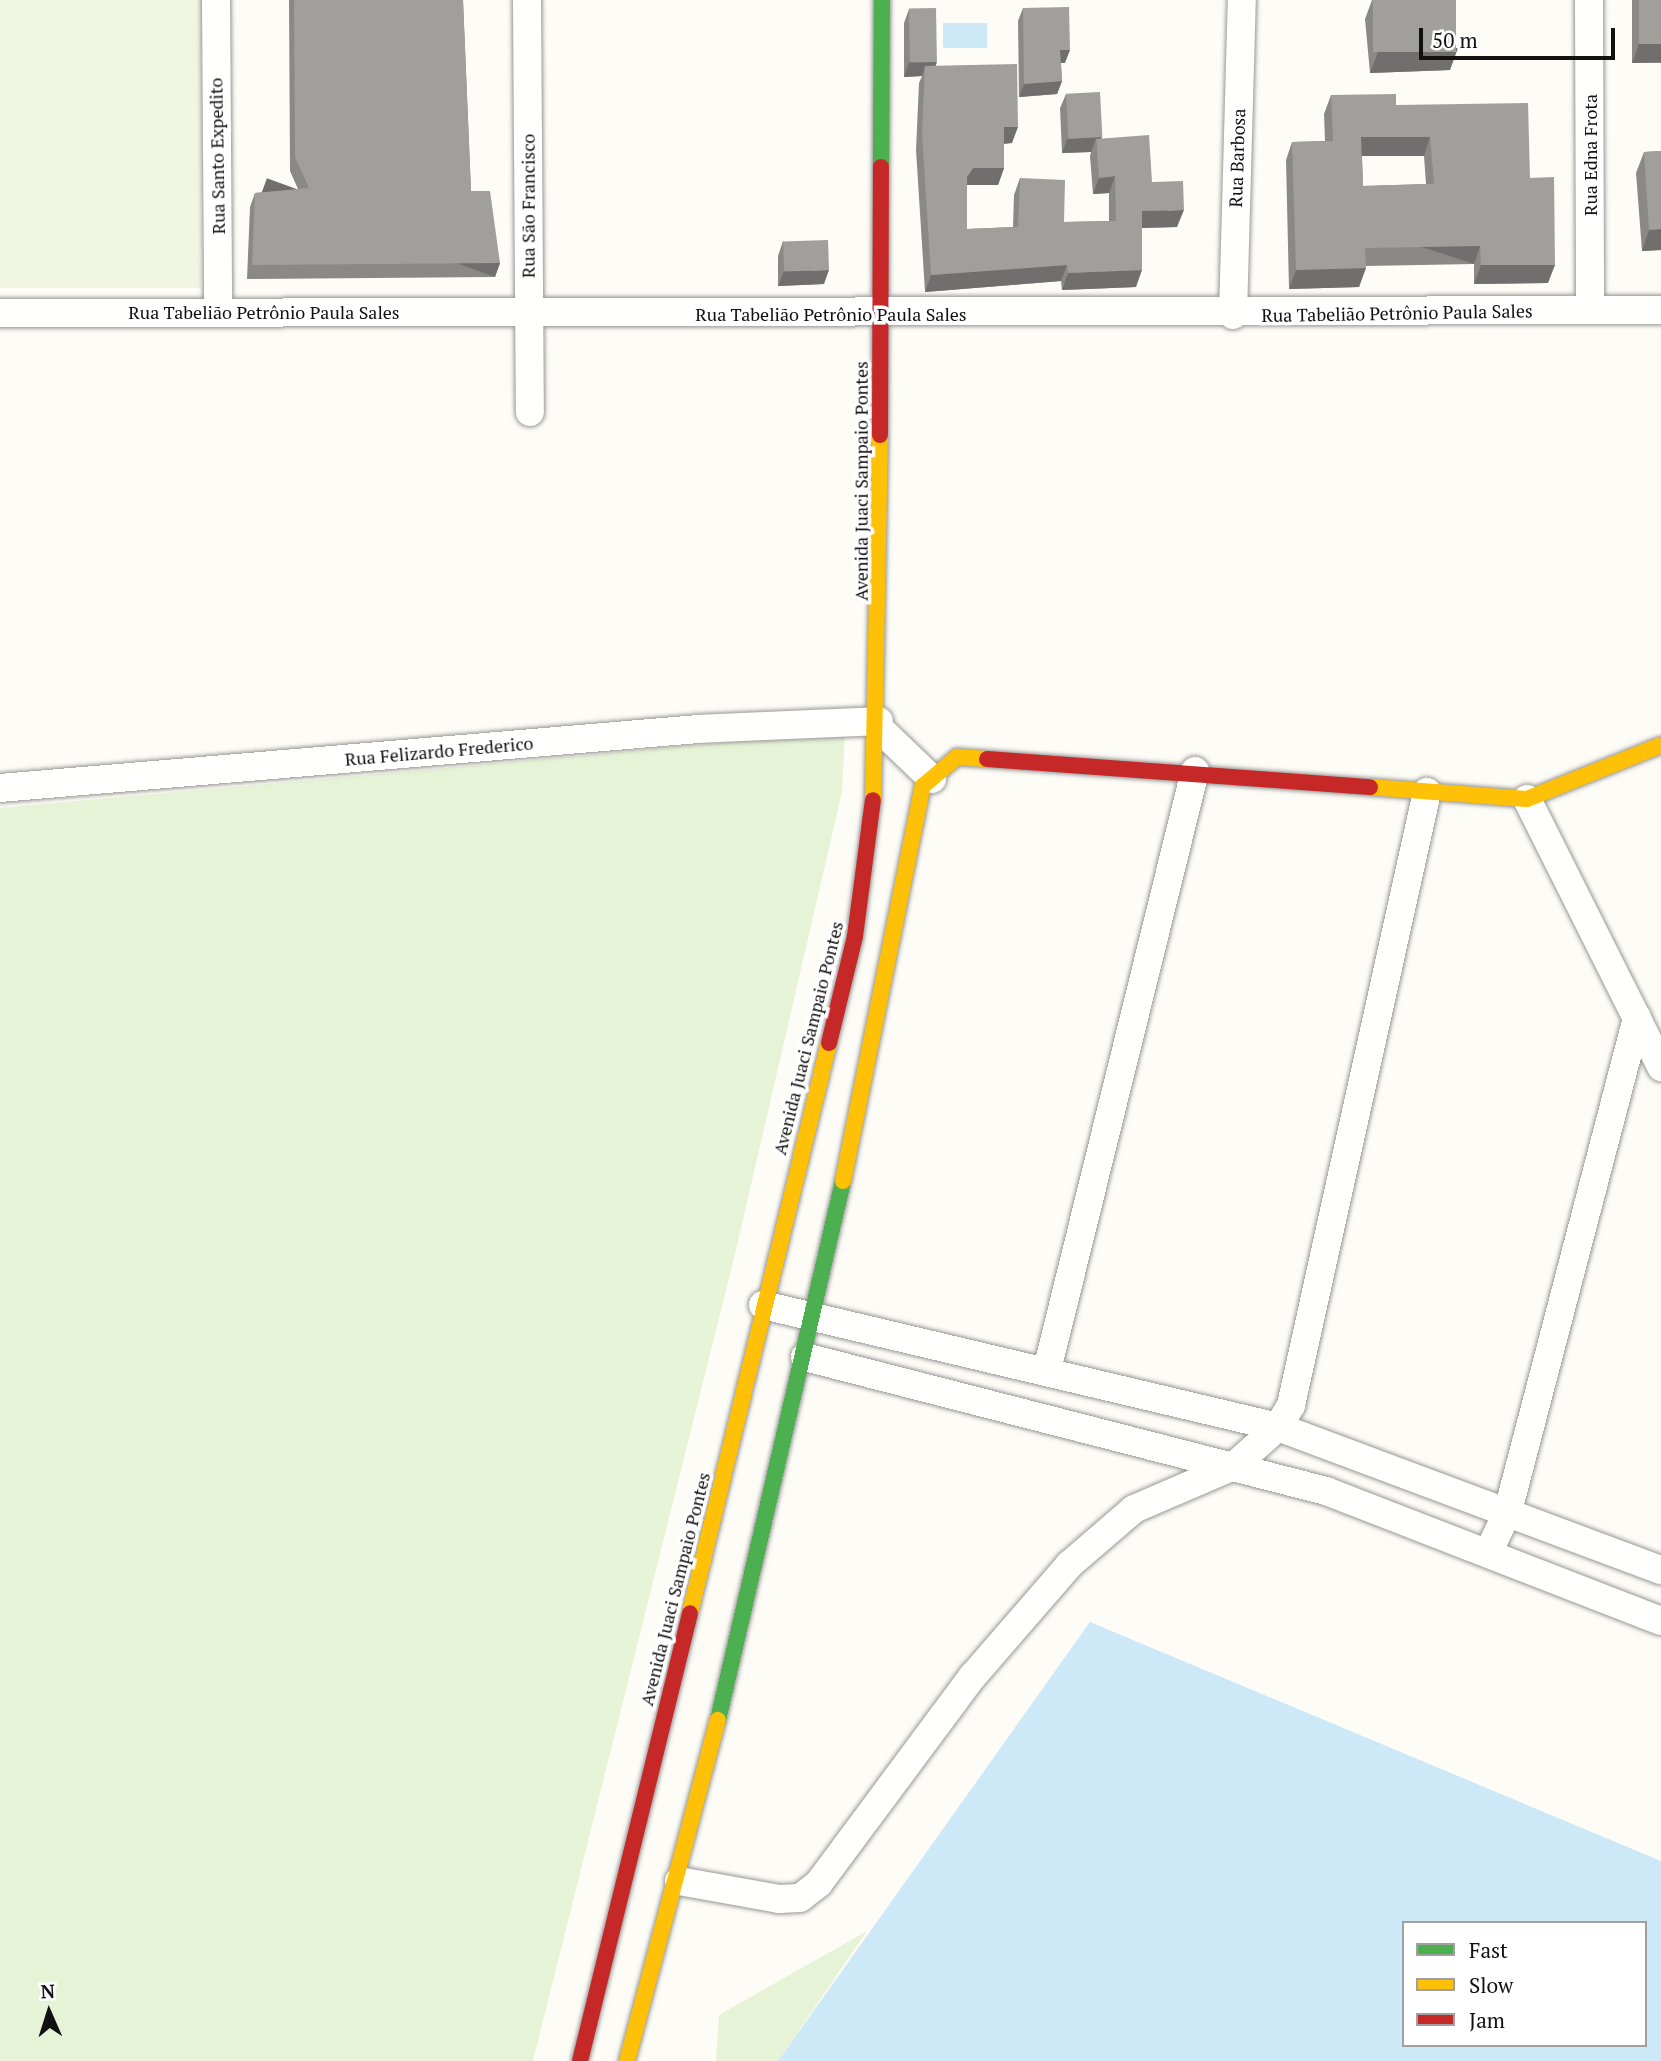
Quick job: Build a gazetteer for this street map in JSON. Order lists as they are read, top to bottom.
{
  "streets": {
    "main road": ["Avenida Juaci Sampaio Pontes"],
    "street": [
      "Rua Edna Frota",
      "Rua Santo Expedito",
      "Rua Barbosa",
      "Rua São Francisco",
      "Rua Tabelião Petrônio Paula Sales",
      "Rua Felizardo Frederico"
    ]
  },
  "crossings": [
    ["Rua Edna Frota", "Rua Tabelião Petrônio Paula Sales"],
    ["Rua Santo Expedito", "Rua Tabelião Petrônio Paula Sales"],
    ["Rua Barbosa", "Rua Tabelião Petrônio Paula Sales"],
    ["Rua São Francisco", "Rua Tabelião Petrônio Paula Sales"],
    ["Rua Tabelião Petrônio Paula Sales", "Avenida Juaci Sampaio Pontes"],
    ["Avenida Juaci Sampaio Pontes", "Rua Felizardo Frederico"]
  ],
  "legend": ["Fast", "Slow", "Jam"],
  "scale_bar": "50 m",
  "north": "top"
}
